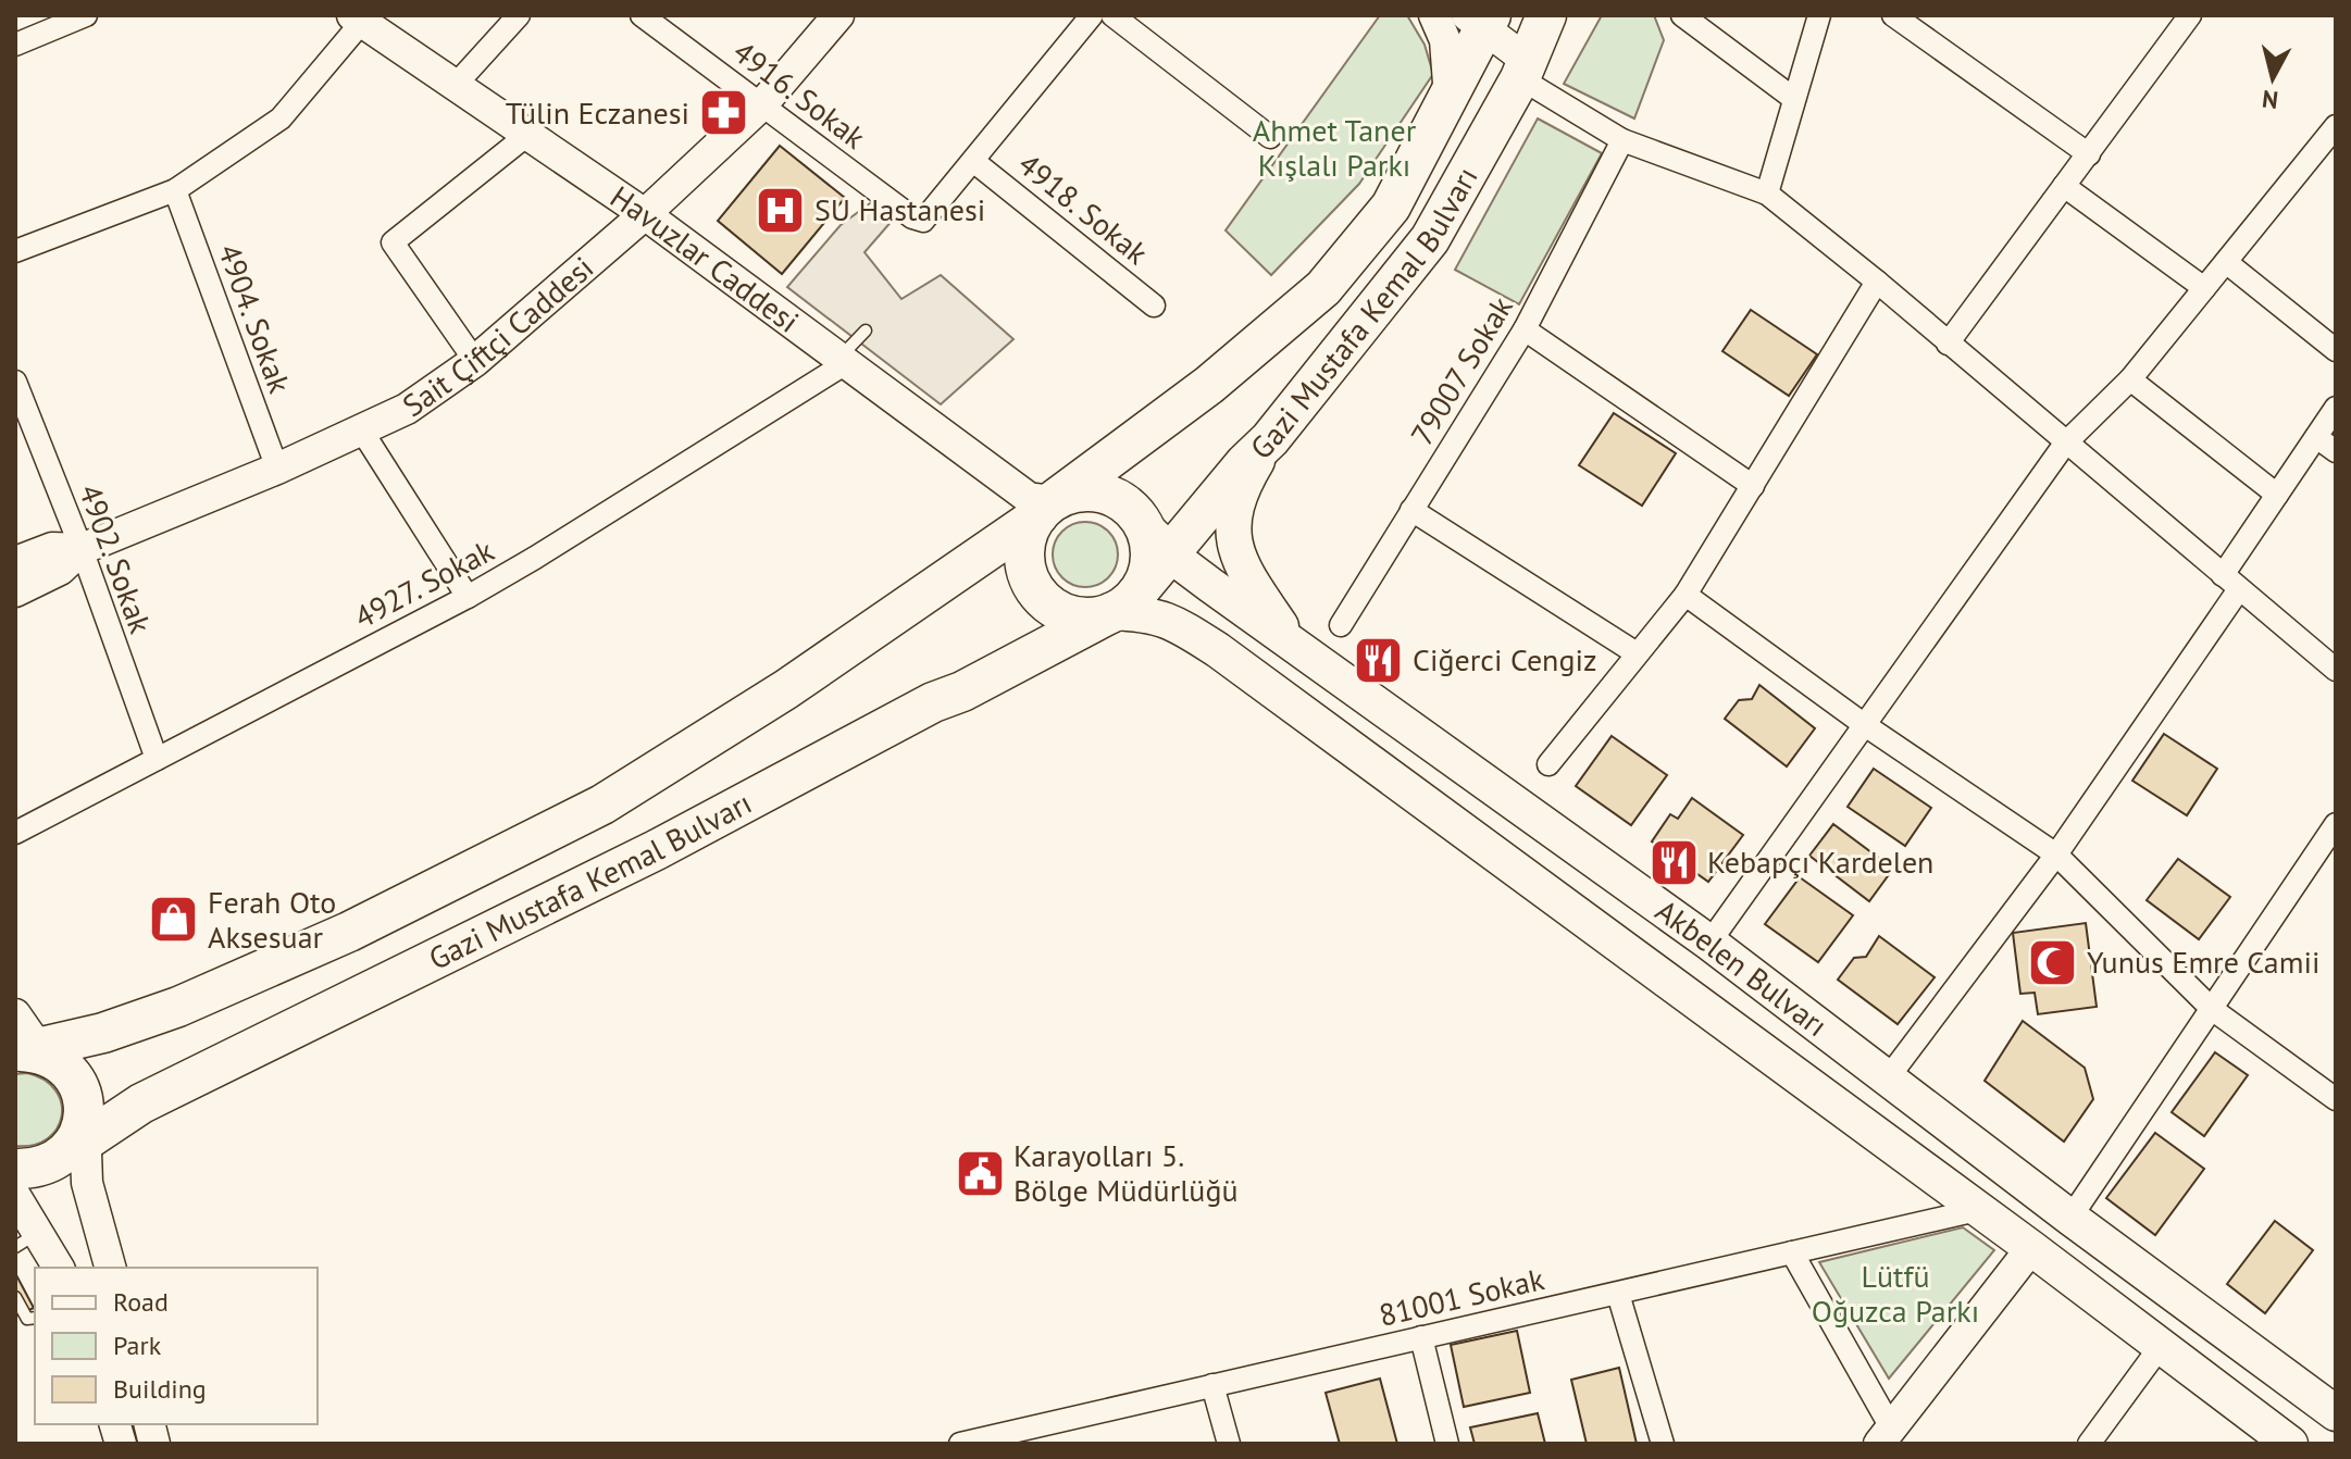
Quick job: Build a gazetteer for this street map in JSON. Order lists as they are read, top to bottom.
{
  "streets": {
    "highway": ["Gazi Mustafa Kemal Bulvarı"],
    "main road": ["Akbelen Bulvarı"],
    "street": [
      "4916. Sokak",
      "4918. Sokak",
      "Havuzlar Caddesi",
      "4904. Sokak",
      "Sait Çiftçi Caddesi",
      "79007 Sokak",
      "4902. Sokak",
      "4927. Sokak",
      "81001 Sokak"
    ]
  },
  "crossings": [
    ["4916. Sokak", "4918. Sokak"],
    ["4916. Sokak", "Sait Çiftçi Caddesi"],
    ["Havuzlar Caddesi", "Gazi Mustafa Kemal Bulvarı"],
    ["Havuzlar Caddesi", "Sait Çiftçi Caddesi"],
    ["Havuzlar Caddesi", "4927. Sokak"],
    ["Havuzlar Caddesi", "Akbelen Bulvarı"],
    ["Gazi Mustafa Kemal Bulvarı", "Akbelen Bulvarı"],
    ["4904. Sokak", "Sait Çiftçi Caddesi"],
    ["Sait Çiftçi Caddesi", "4902. Sokak"],
    ["4902. Sokak", "4927. Sokak"],
    ["Akbelen Bulvarı", "81001 Sokak"]
  ],
  "parks": ["Ahmet Taner Kışlalı Parkı", "Lütfü Oğuzca Parkı"],
  "places": {
    "pharmacy": ["Tülin Eczanesi"],
    "hospital": ["SU Hastanesi"],
    "restaurant": ["Ciğerci Cengiz", "Kebapçı Kardelen"],
    "shop": ["Ferah Oto Aksesuar"],
    "mosque": ["Yunus Emre Camii"],
    "public building": ["Karayolları 5. Bölge Müdürlüğü"]
  },
  "legend": ["Road", "Park", "Building"],
  "north": "bottom"
}
